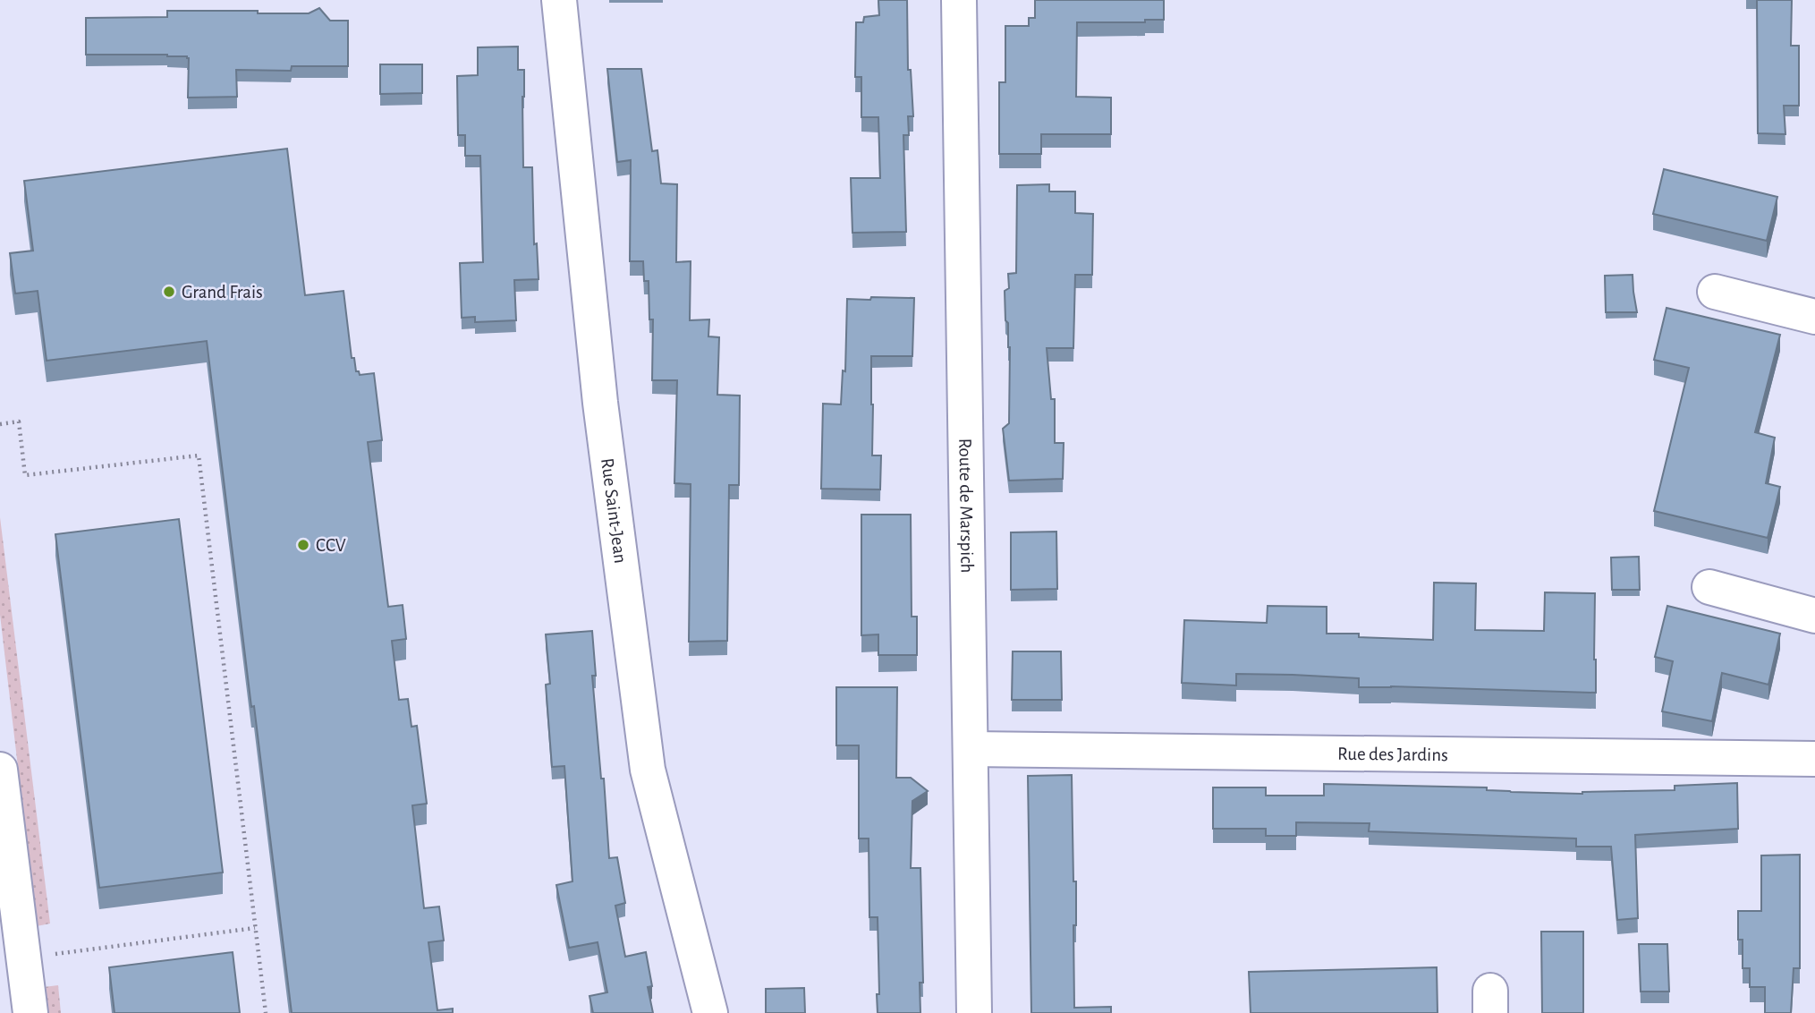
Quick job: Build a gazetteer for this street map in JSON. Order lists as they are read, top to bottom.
{
  "streets": {
    "street": ["Route de Marspich", "Rue Saint-Jean", "Rue des Jardins"]
  },
  "crossings": [
    ["Route de Marspich", "Rue des Jardins"]
  ],
  "places": ["Grand Frais", "CCV"]
}
